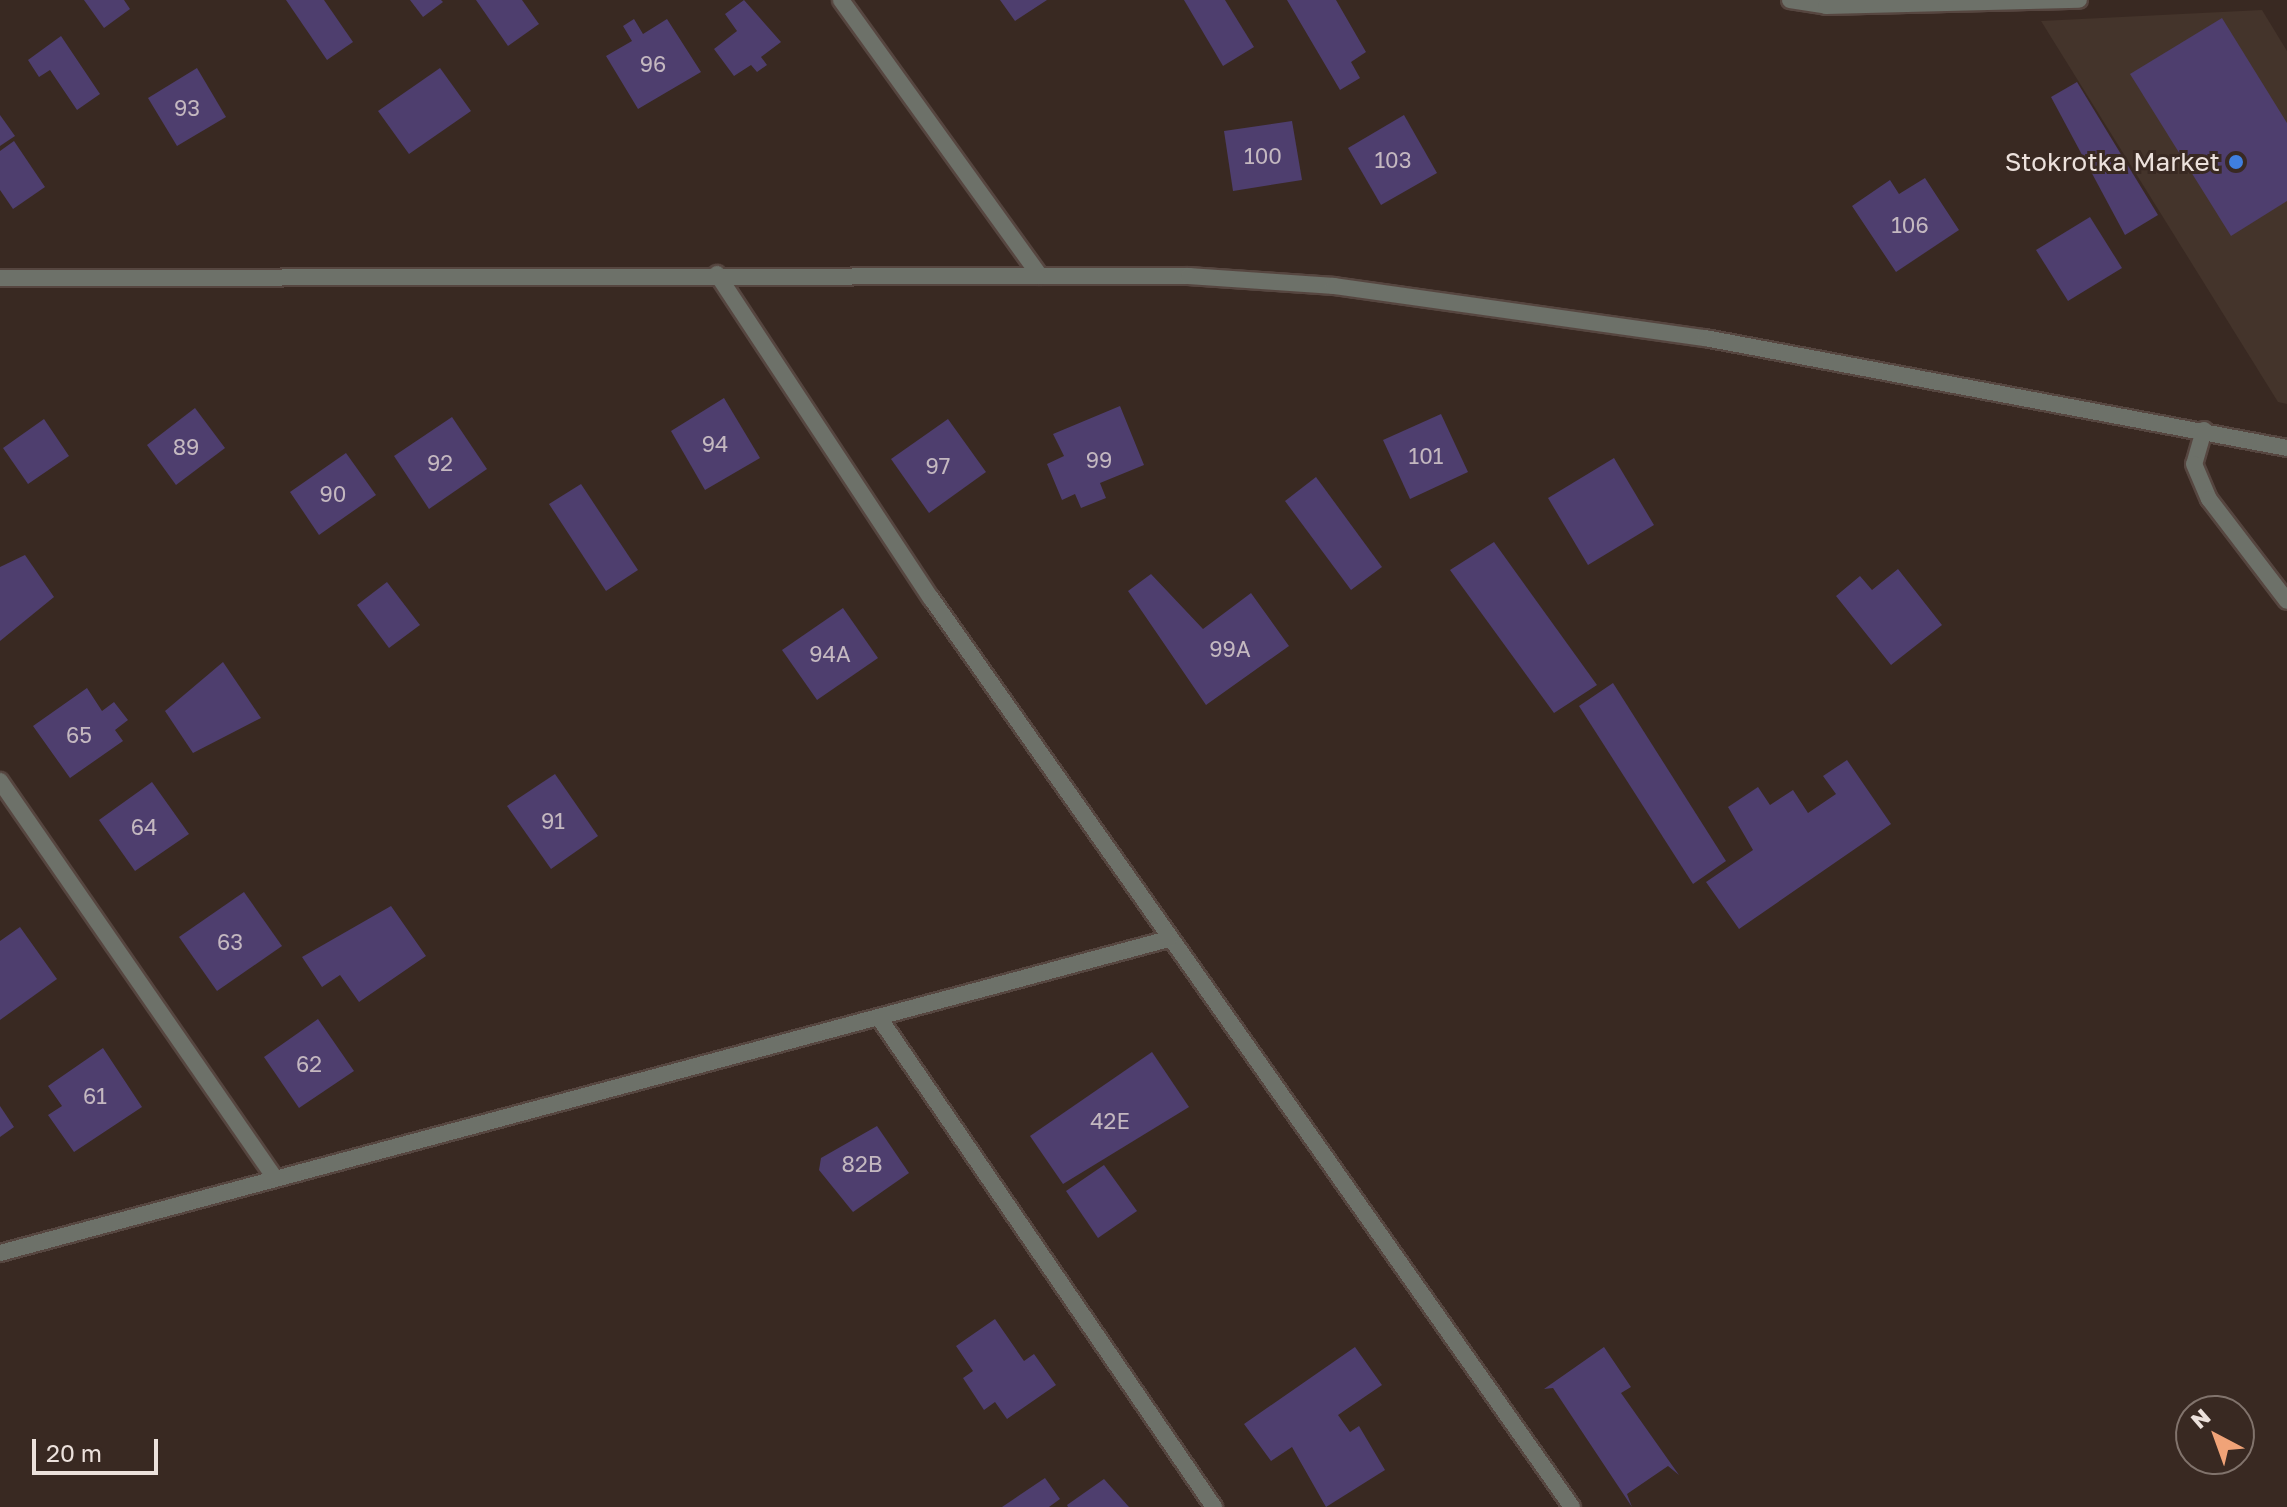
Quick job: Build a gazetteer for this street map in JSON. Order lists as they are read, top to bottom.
{
  "places": ["Stokrotka Market"],
  "house_numbers": [
    "96",
    "93",
    "100",
    "103",
    "106",
    "94",
    "89",
    "101",
    "99",
    "92",
    "97",
    "90",
    "99A",
    "94A",
    "65",
    "91",
    "64",
    "63",
    "62",
    "61",
    "42E",
    "82B"
  ],
  "scale_bar": "20 m",
  "north": "top left"
}
